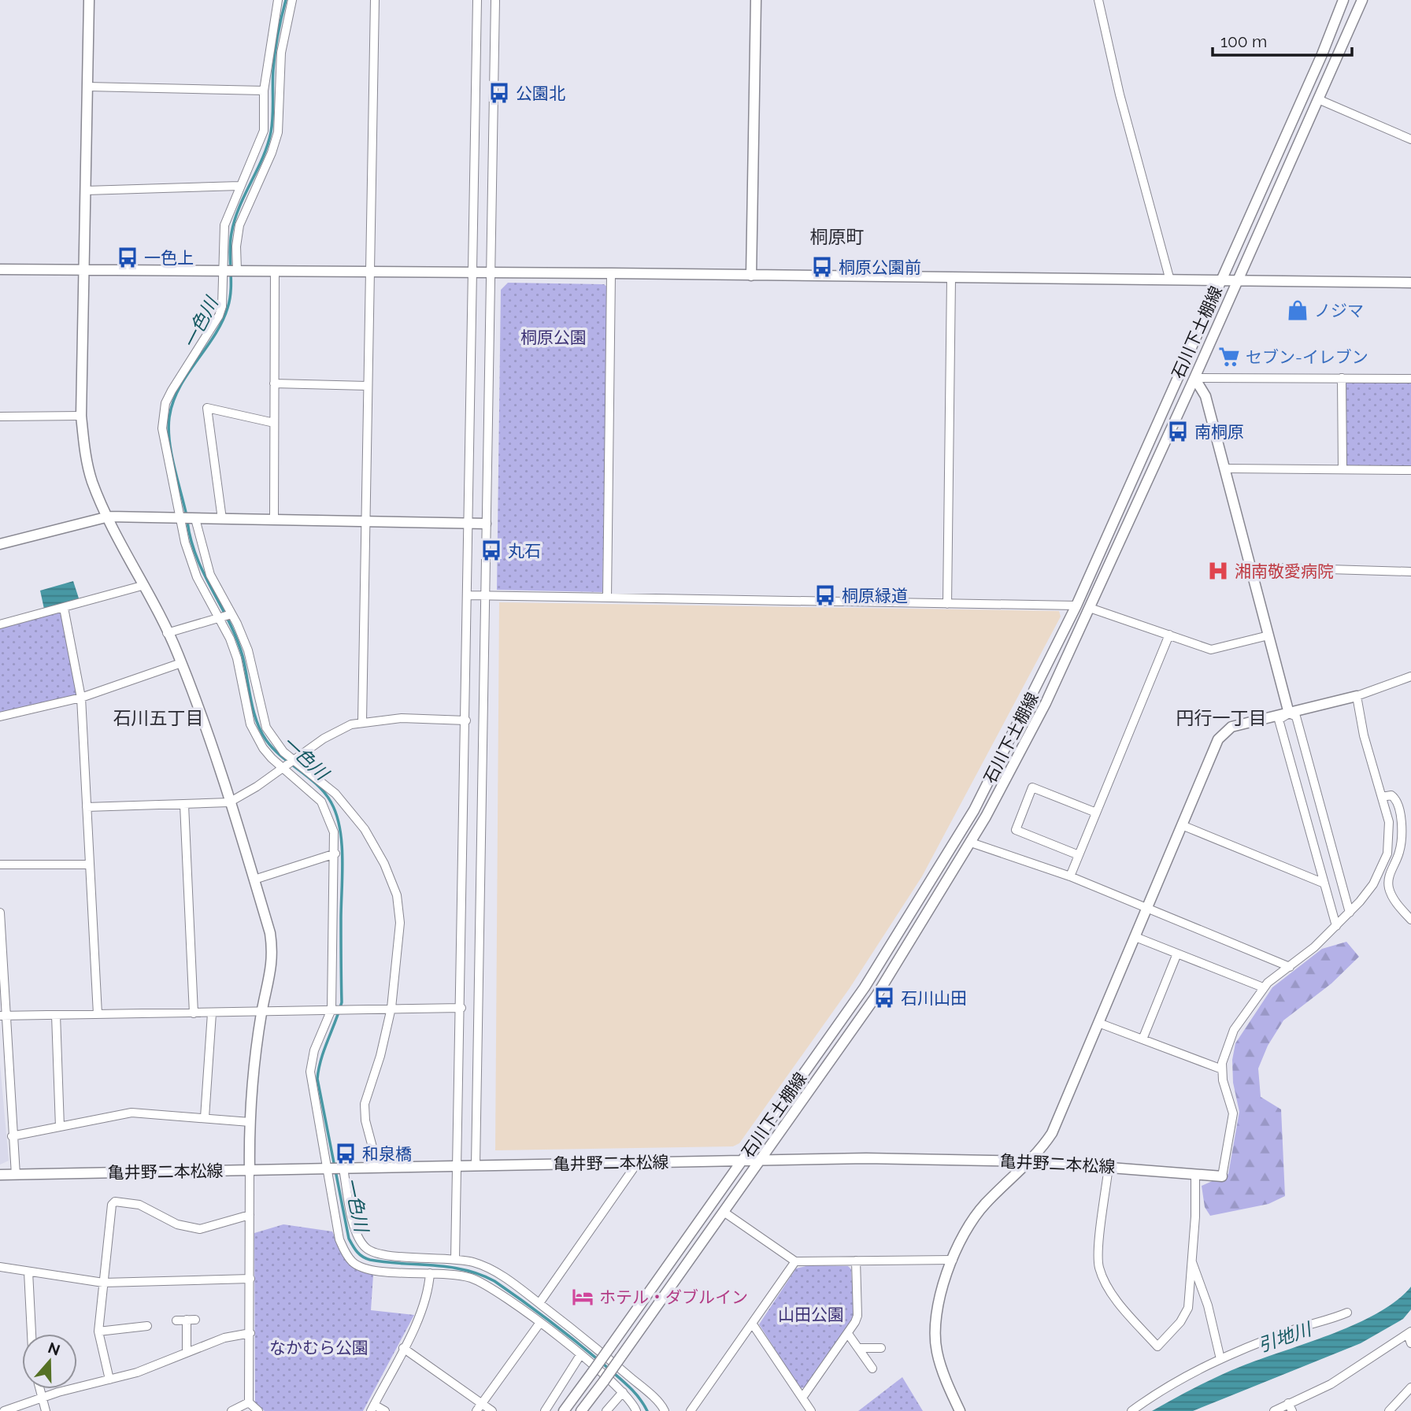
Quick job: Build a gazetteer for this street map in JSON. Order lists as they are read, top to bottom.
{
  "streets": {
    "street": ["石川下土棚線", "亀井野二本松線"]
  },
  "crossings": [
    ["石川下土棚線", "亀井野二本松線"]
  ],
  "districts": ["桐原町", "石川五丁目", "円行一丁目"],
  "water": ["一色川", "引地川"],
  "parks": ["桐原公園", "山田公園", "なかむら公園"],
  "places": {
    "bus stop": [
      "公園北",
      "一色上",
      "桐原公園前",
      "南桐原",
      "丸石",
      "桐原緑道",
      "石川山田",
      "和泉橋"
    ],
    "shop": ["ノジマ"],
    "supermarket": ["セブン-イレブン"],
    "hospital": ["湘南敬愛病院"],
    "hotel": ["ホテル・ダブルイン"]
  },
  "scale_bar": "100 m",
  "north": "top"
}
